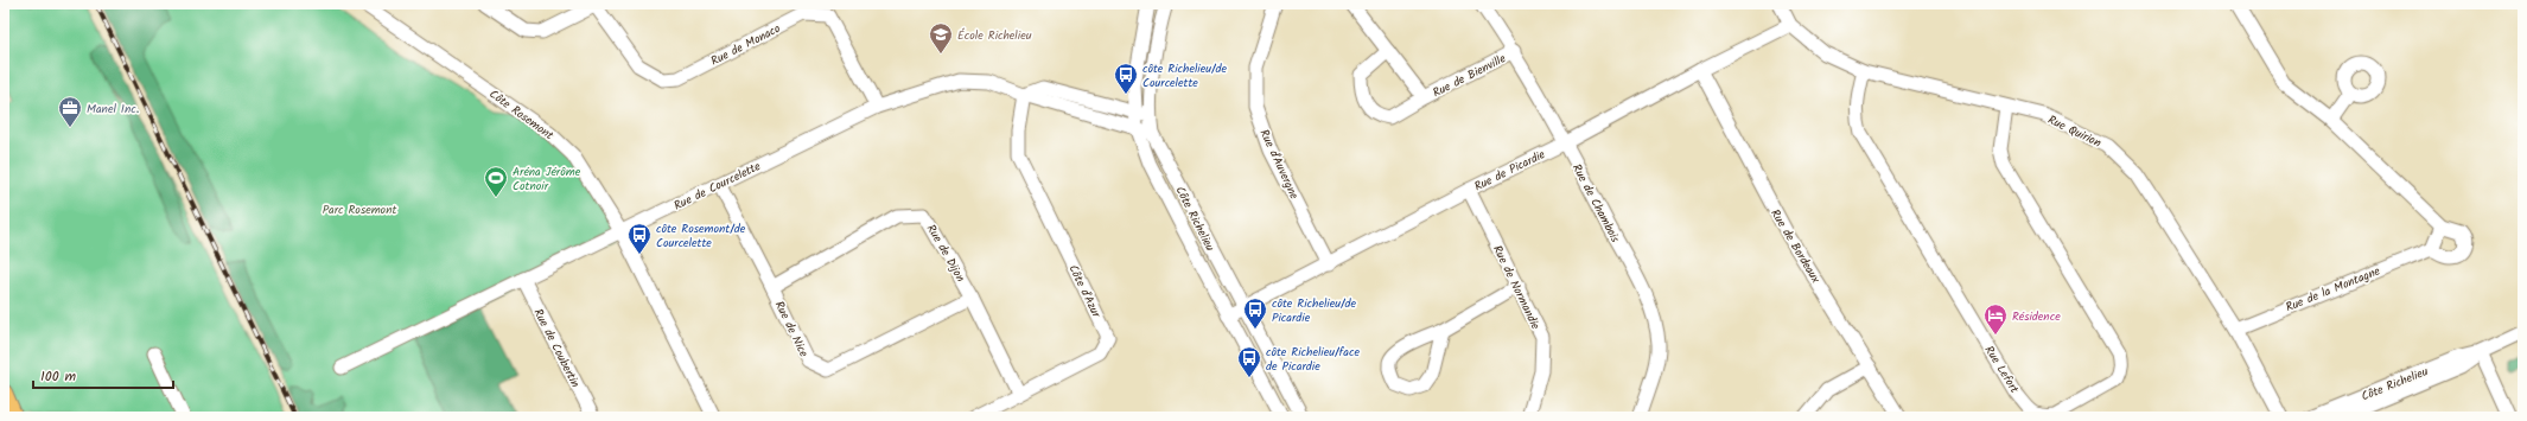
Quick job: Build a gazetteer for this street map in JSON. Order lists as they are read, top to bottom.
{
  "streets": {
    "street": [
      "Rue de Monaco",
      "Rue de Bienville",
      "Côte Rosemont",
      "Rue Quirion",
      "Rue d'Auvergne",
      "Rue de Picardie",
      "Rue de Courcelette",
      "Rue de Chambois",
      "Côte Richelieu",
      "Rue de Bordeaux",
      "Rue de Dijon",
      "Rue de Normandie",
      "Rue de la Montagne",
      "Côte d'Azur",
      "Rue de Nice",
      "Rue de Coubertin",
      "Rue Lefort"
    ]
  },
  "crossings": [
    ["Rue de Monaco", "Rue de Courcelette"],
    ["Rue de Bienville", "Rue de Chambois"],
    ["Côte Rosemont", "Rue de Courcelette"],
    ["Rue Quirion", "Rue de Picardie"],
    ["Rue Quirion", "Rue de la Montagne"],
    ["Rue Quirion", "Rue Lefort"],
    ["Rue d'Auvergne", "Rue de Picardie"],
    ["Rue de Picardie", "Rue de Chambois"],
    ["Rue de Picardie", "Côte Richelieu"],
    ["Rue de Picardie", "Rue de Bordeaux"],
    ["Rue de Picardie", "Rue de Normandie"],
    ["Rue de Courcelette", "Côte Richelieu"],
    ["Rue de Courcelette", "Côte d'Azur"],
    ["Rue de Courcelette", "Rue de Nice"],
    ["Rue de Courcelette", "Rue de Coubertin"],
    ["Rue de Dijon", "Côte d'Azur"],
    ["Rue de Dijon", "Rue de Nice"]
  ],
  "parks": ["Parc Rosemont"],
  "places": {
    "school or university": ["École Richelieu"],
    "bus stop": [
      "côte Richelieu/de Courcelette",
      "côte Rosemont/de Courcelette",
      "côte Richelieu/de Picardie",
      "côte Richelieu/face de Picardie"
    ],
    "office": ["Manel Inc."],
    "sports": ["Aréna Jérôme Cotnoir"],
    "hotel": ["Résidence"]
  },
  "scale_bar": "100 m"
}
